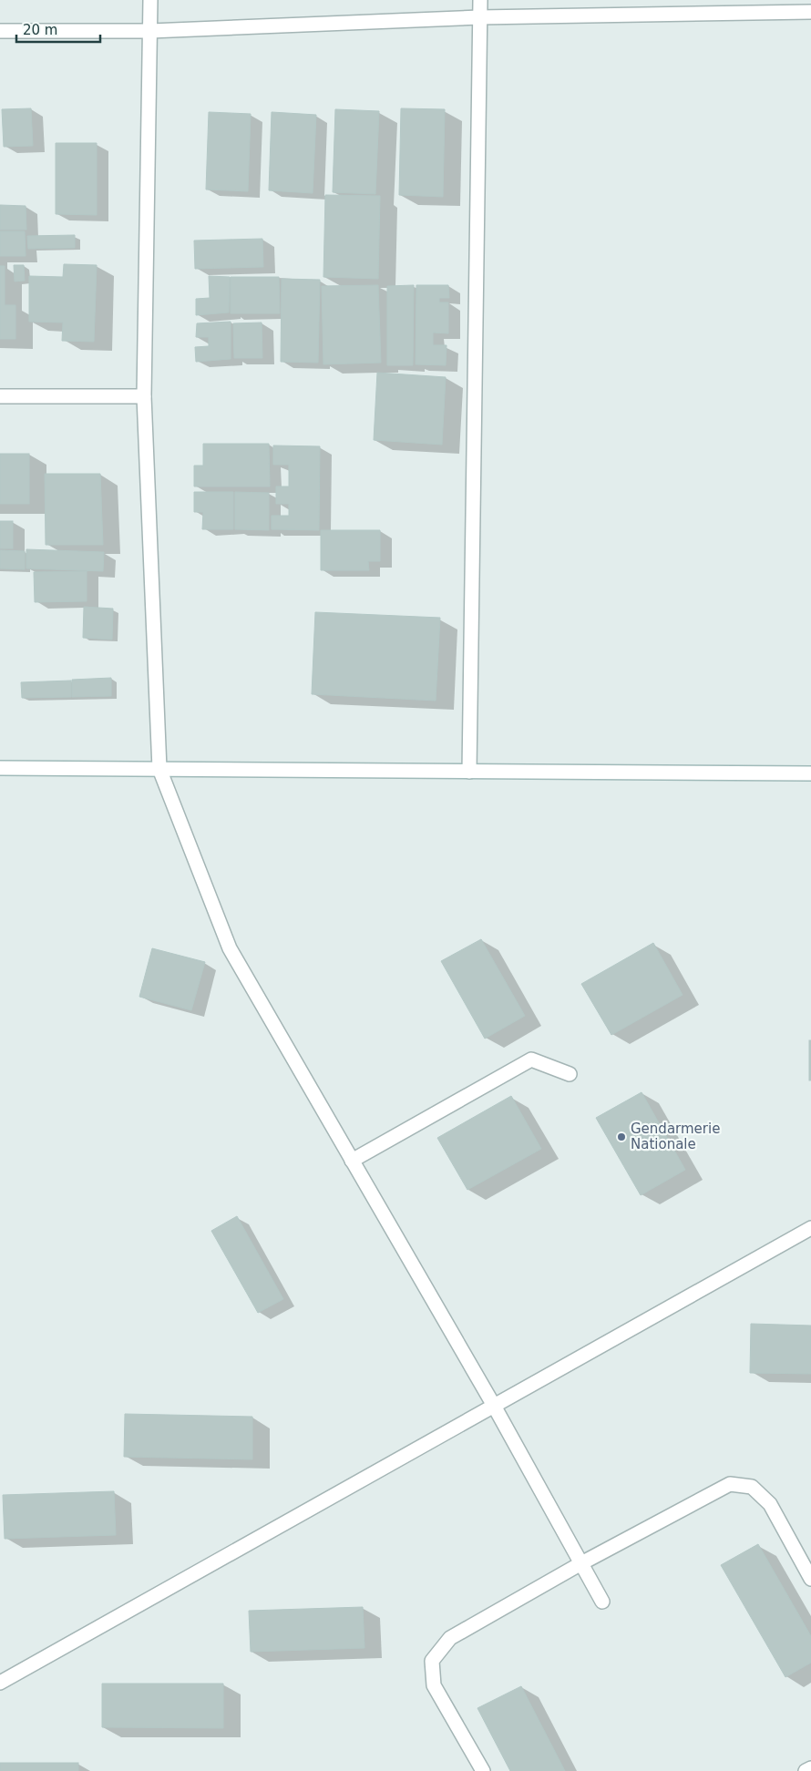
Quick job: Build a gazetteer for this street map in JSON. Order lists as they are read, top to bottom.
{
  "places": ["Gendarmerie Nationale"],
  "scale_bar": "20 m"
}
